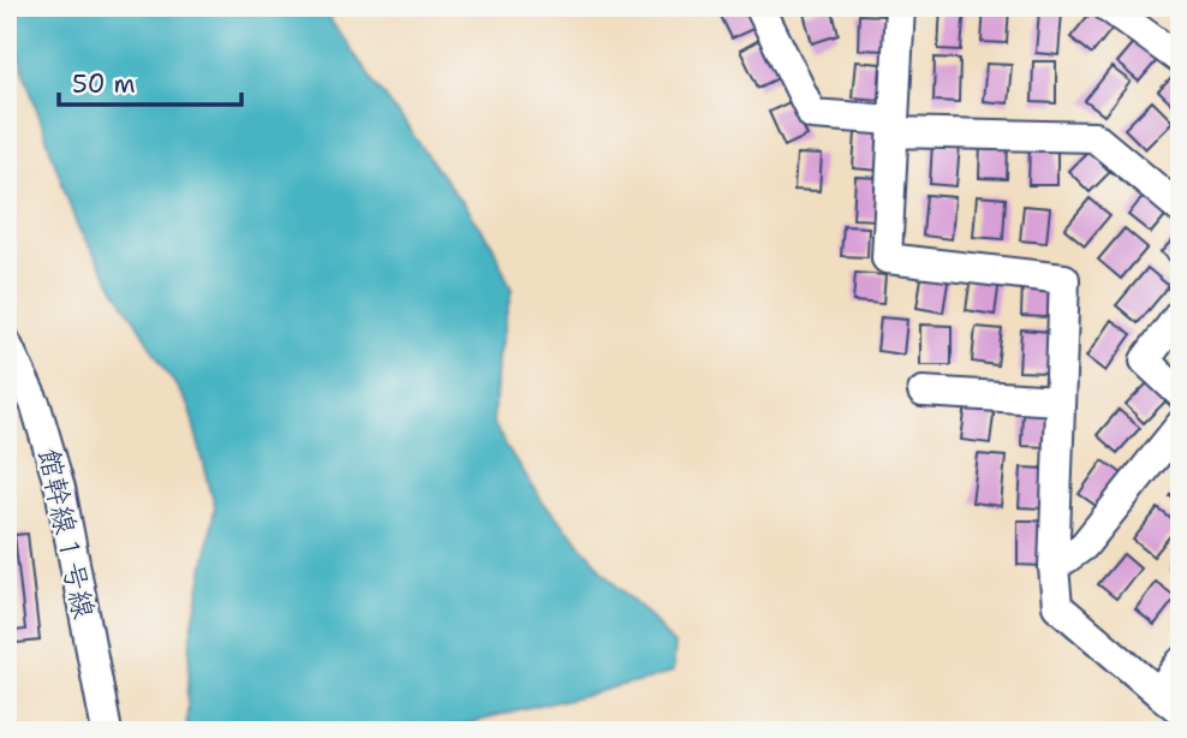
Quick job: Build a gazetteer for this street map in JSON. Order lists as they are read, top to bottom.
{
  "streets": {
    "street": ["館幹線１号線"]
  },
  "scale_bar": "50 m"
}
